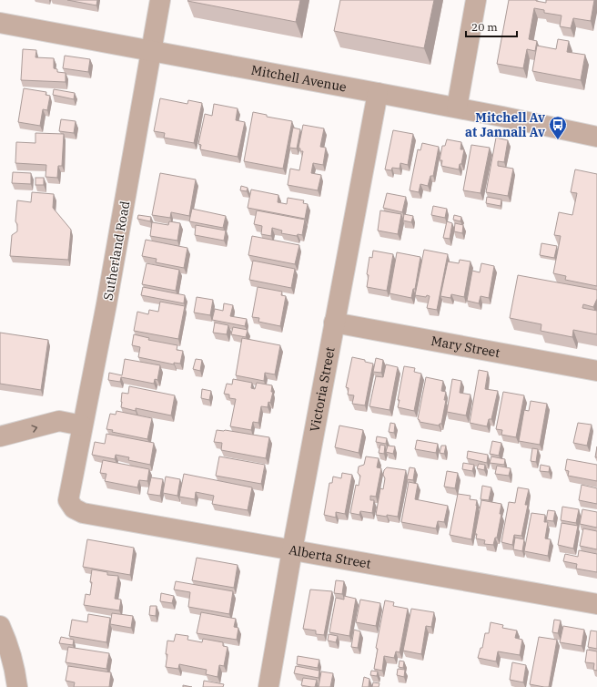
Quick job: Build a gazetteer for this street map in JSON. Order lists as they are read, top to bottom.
{
  "streets": {
    "street": [
      "Mitchell Avenue",
      "Sutherland Road",
      "Mary Street",
      "Victoria Street",
      "Alberta Street"
    ]
  },
  "crossings": [
    ["Mitchell Avenue", "Sutherland Road"],
    ["Mitchell Avenue", "Victoria Street"],
    ["Sutherland Road", "Alberta Street"],
    ["Mary Street", "Victoria Street"],
    ["Victoria Street", "Alberta Street"]
  ],
  "places": {
    "bus stop": ["Mitchell Av at Jannali Av"]
  },
  "scale_bar": "20 m"
}
